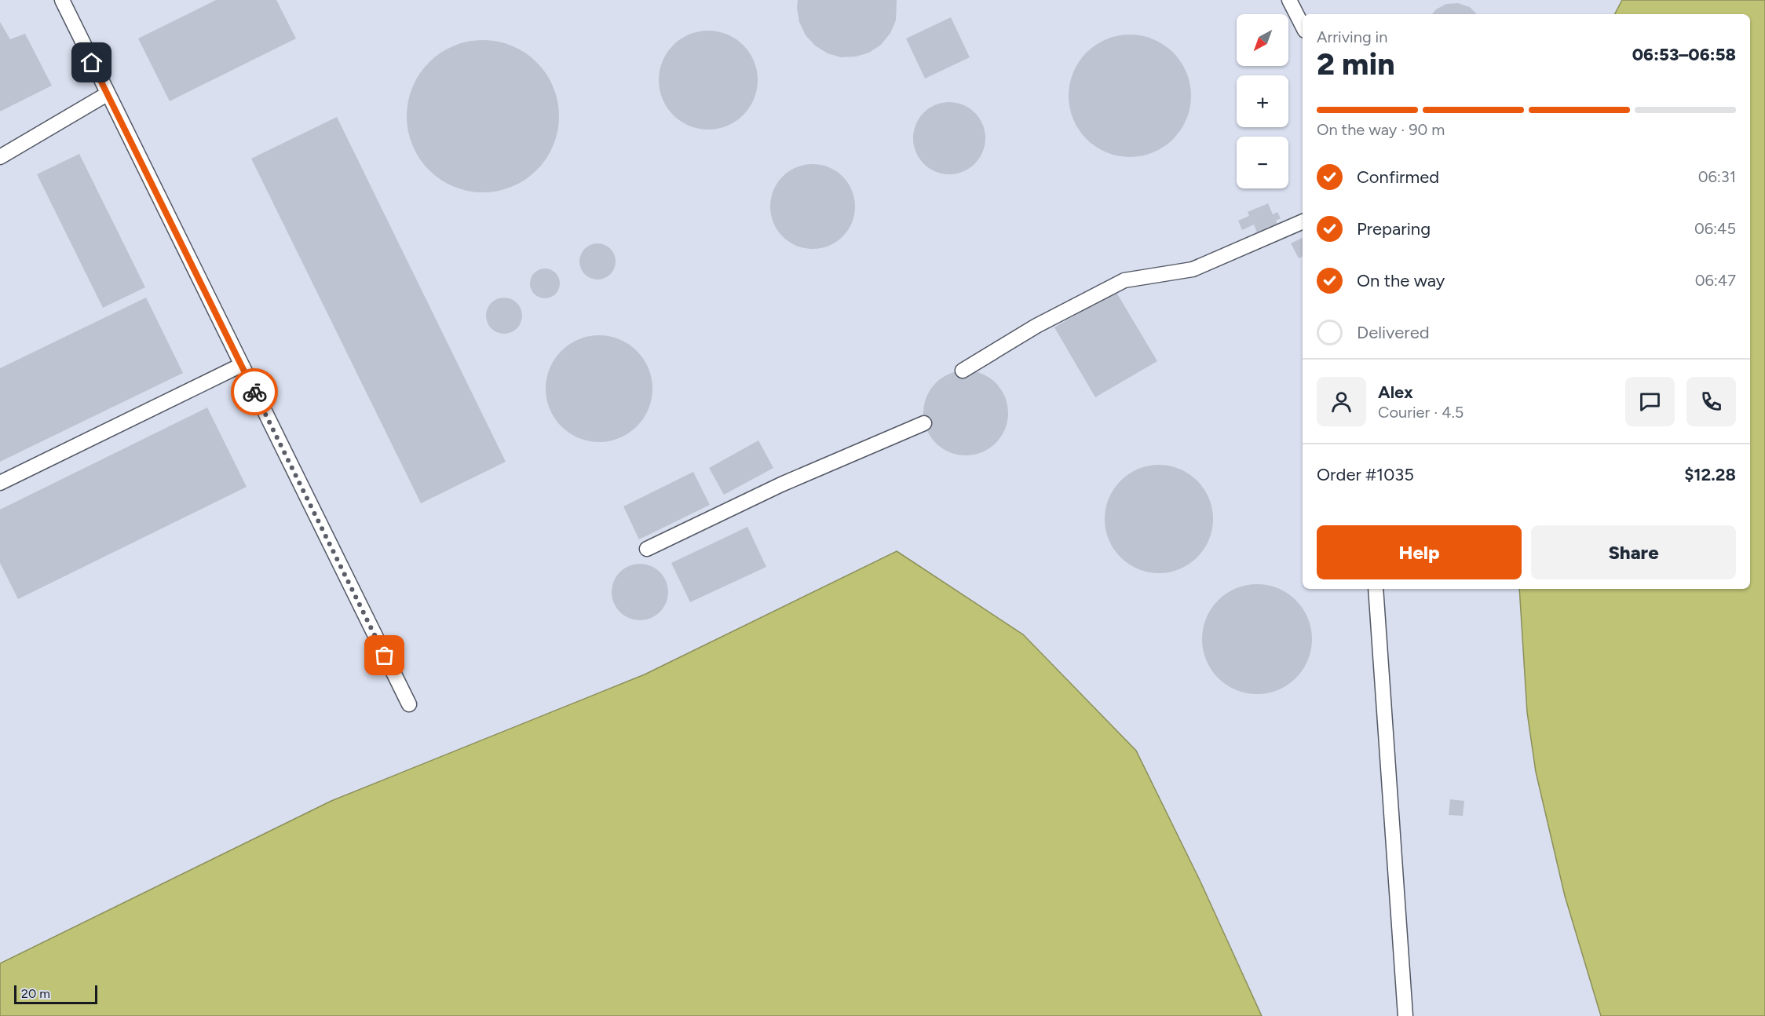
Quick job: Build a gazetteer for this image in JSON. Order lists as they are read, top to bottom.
{
  "scale_bar": "20 m",
  "north": "bottom left",
  "page": {
    "map_buttons": ["+", "−"],
    "heading": ["2 min", "Arriving in", "06:53–06:58"],
    "panel": [
      "Alex",
      "Courier · 4.5",
      "Order #1035",
      "$12.28"
    ],
    "bar": "On the way · 90 m",
    "list": [
      ["Confirmed", "06:31"],
      ["Preparing", "06:45"],
      ["On the way", "06:47"],
      "Delivered"
    ],
    "buttons": ["Help", "Share"],
    "scale": "20 m"
  }
}
